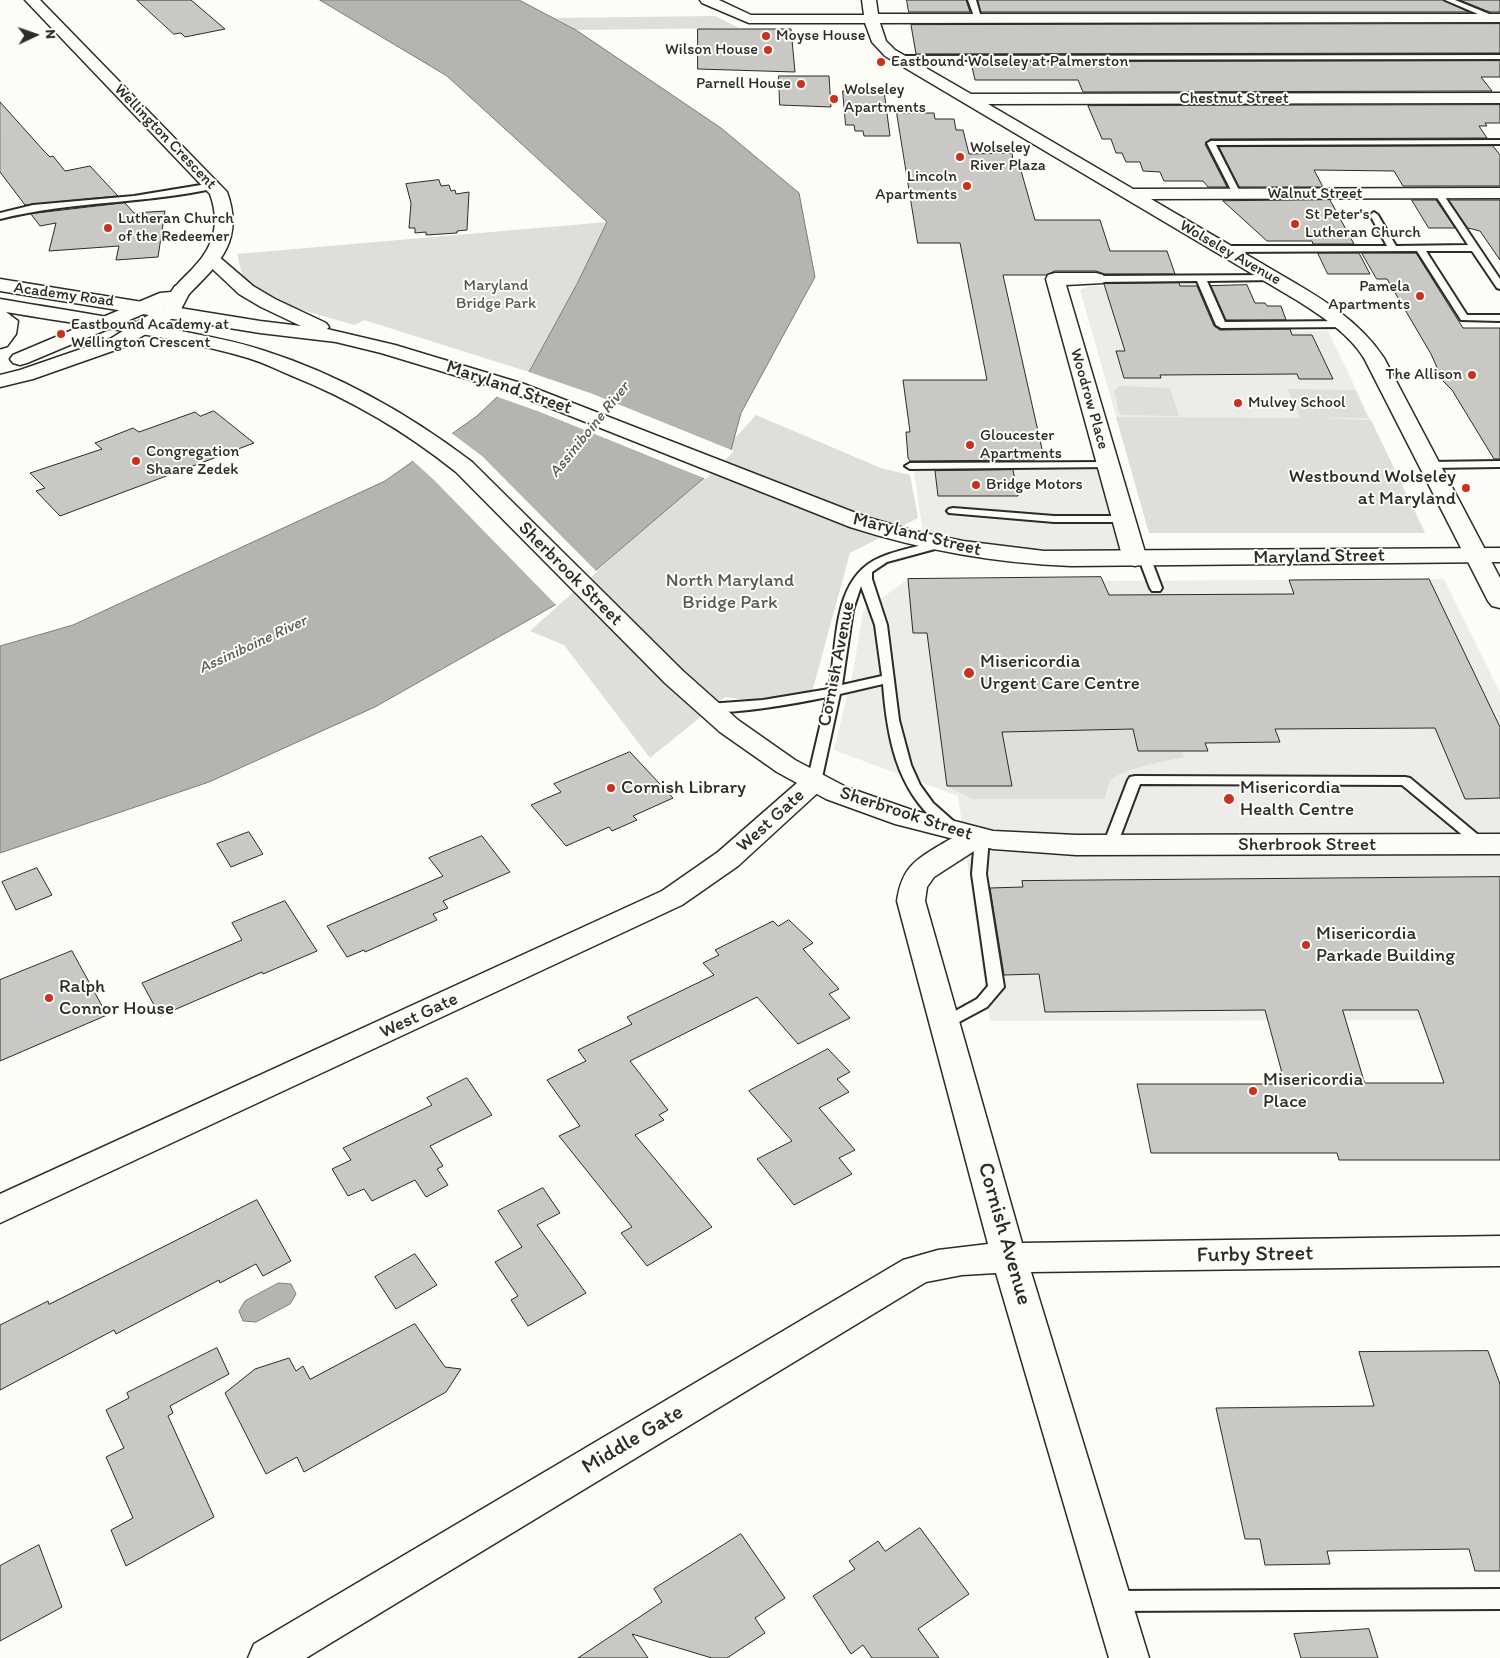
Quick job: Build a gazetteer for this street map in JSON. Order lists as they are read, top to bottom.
{
  "streets": {
    "street": [
      "Chestnut Street",
      "Wellington Crescent",
      "Walnut Street",
      "Wolseley Avenue",
      "Academy Road",
      "Maryland Street",
      "Woodrow Place",
      "Sherbrook Street",
      "Cornish Avenue",
      "West Gate",
      "Furby Street",
      "Middle Gate"
    ]
  },
  "crossings": [
    ["Chestnut Street", "Wolseley Avenue"],
    ["Wellington Crescent", "Academy Road"],
    ["Walnut Street", "Wolseley Avenue"],
    ["Wolseley Avenue", "Maryland Street"],
    ["Academy Road", "Maryland Street"],
    ["Academy Road", "Sherbrook Street"],
    ["Maryland Street", "Woodrow Place"],
    ["Maryland Street", "Cornish Avenue"],
    ["Sherbrook Street", "Cornish Avenue"],
    ["Sherbrook Street", "West Gate"],
    ["Cornish Avenue", "West Gate"],
    ["Cornish Avenue", "Furby Street"],
    ["Cornish Avenue", "Middle Gate"],
    ["Furby Street", "Middle Gate"]
  ],
  "water": ["Assiniboine River"],
  "parks": ["Maryland Bridge Park", "North Maryland Bridge Park"],
  "places": [
    "Moyse House",
    "Wilson House",
    "Eastbound Wolseley at Palmerston",
    "Parnell House",
    "Wolseley Apartments",
    "Wolseley River Plaza",
    "Lincoln Apartments",
    "St Peter's Lutheran Church",
    "Lutheran Church of the Redeemer",
    "Pamela Apartments",
    "Eastbound Academy at Wellington Crescent",
    "The Allison",
    "Mulvey School",
    "Gloucester Apartments",
    "Congregation Shaare Zedek",
    "Bridge Motors",
    "Westbound Wolseley at Maryland",
    "Misericordia Urgent Care Centre",
    "Cornish Library",
    "Misericordia Health Centre",
    "Misericordia Parkade Building",
    "Ralph Connor House",
    "Misericordia Place"
  ],
  "north": "right"
}
